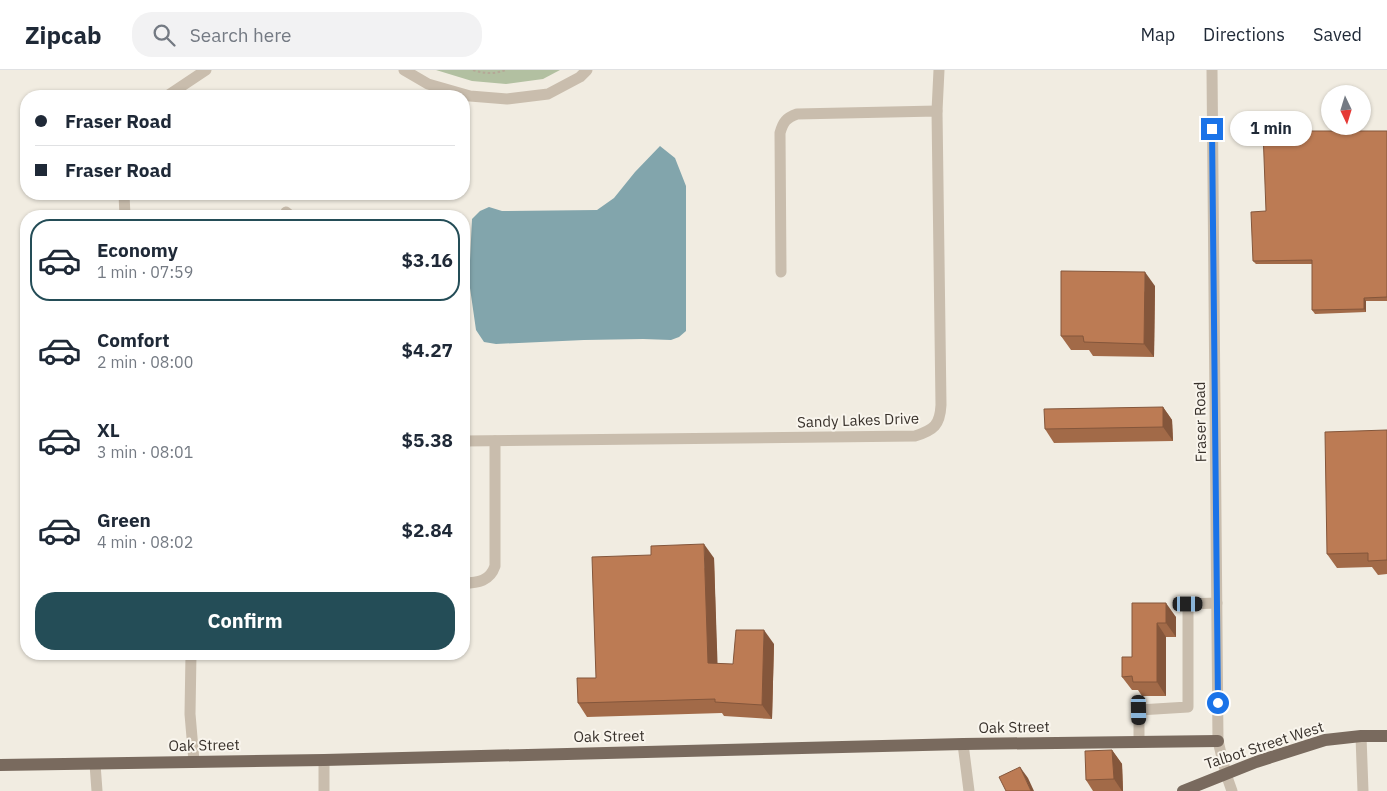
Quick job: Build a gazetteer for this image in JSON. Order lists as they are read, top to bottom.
{
  "streets": {
    "main road": ["Oak Street", "Talbot Street West"],
    "street": ["Sandy Lakes Drive", "Fraser Road"]
  },
  "crossings": [
    ["Fraser Road", "Oak Street"],
    ["Fraser Road", "Talbot Street West"]
  ],
  "north": "bottom",
  "page": {
    "header": "Zipcab",
    "search": "Search here",
    "nav": ["Map", "Directions", "Saved"],
    "banner": ["Fraser Road", "Fraser Road"],
    "bubble": "1 min",
    "list": [
      {
        "name": "Economy",
        "note": "1 min · 07:59",
        "value": "$3.16"
      },
      {
        "name": "Comfort",
        "note": "2 min · 08:00",
        "value": "$4.27"
      },
      {
        "name": "XL",
        "note": "3 min · 08:01",
        "value": "$5.38"
      },
      {
        "name": "Green",
        "note": "4 min · 08:02",
        "value": "$2.84"
      }
    ],
    "buttons": "Confirm"
  }
}
